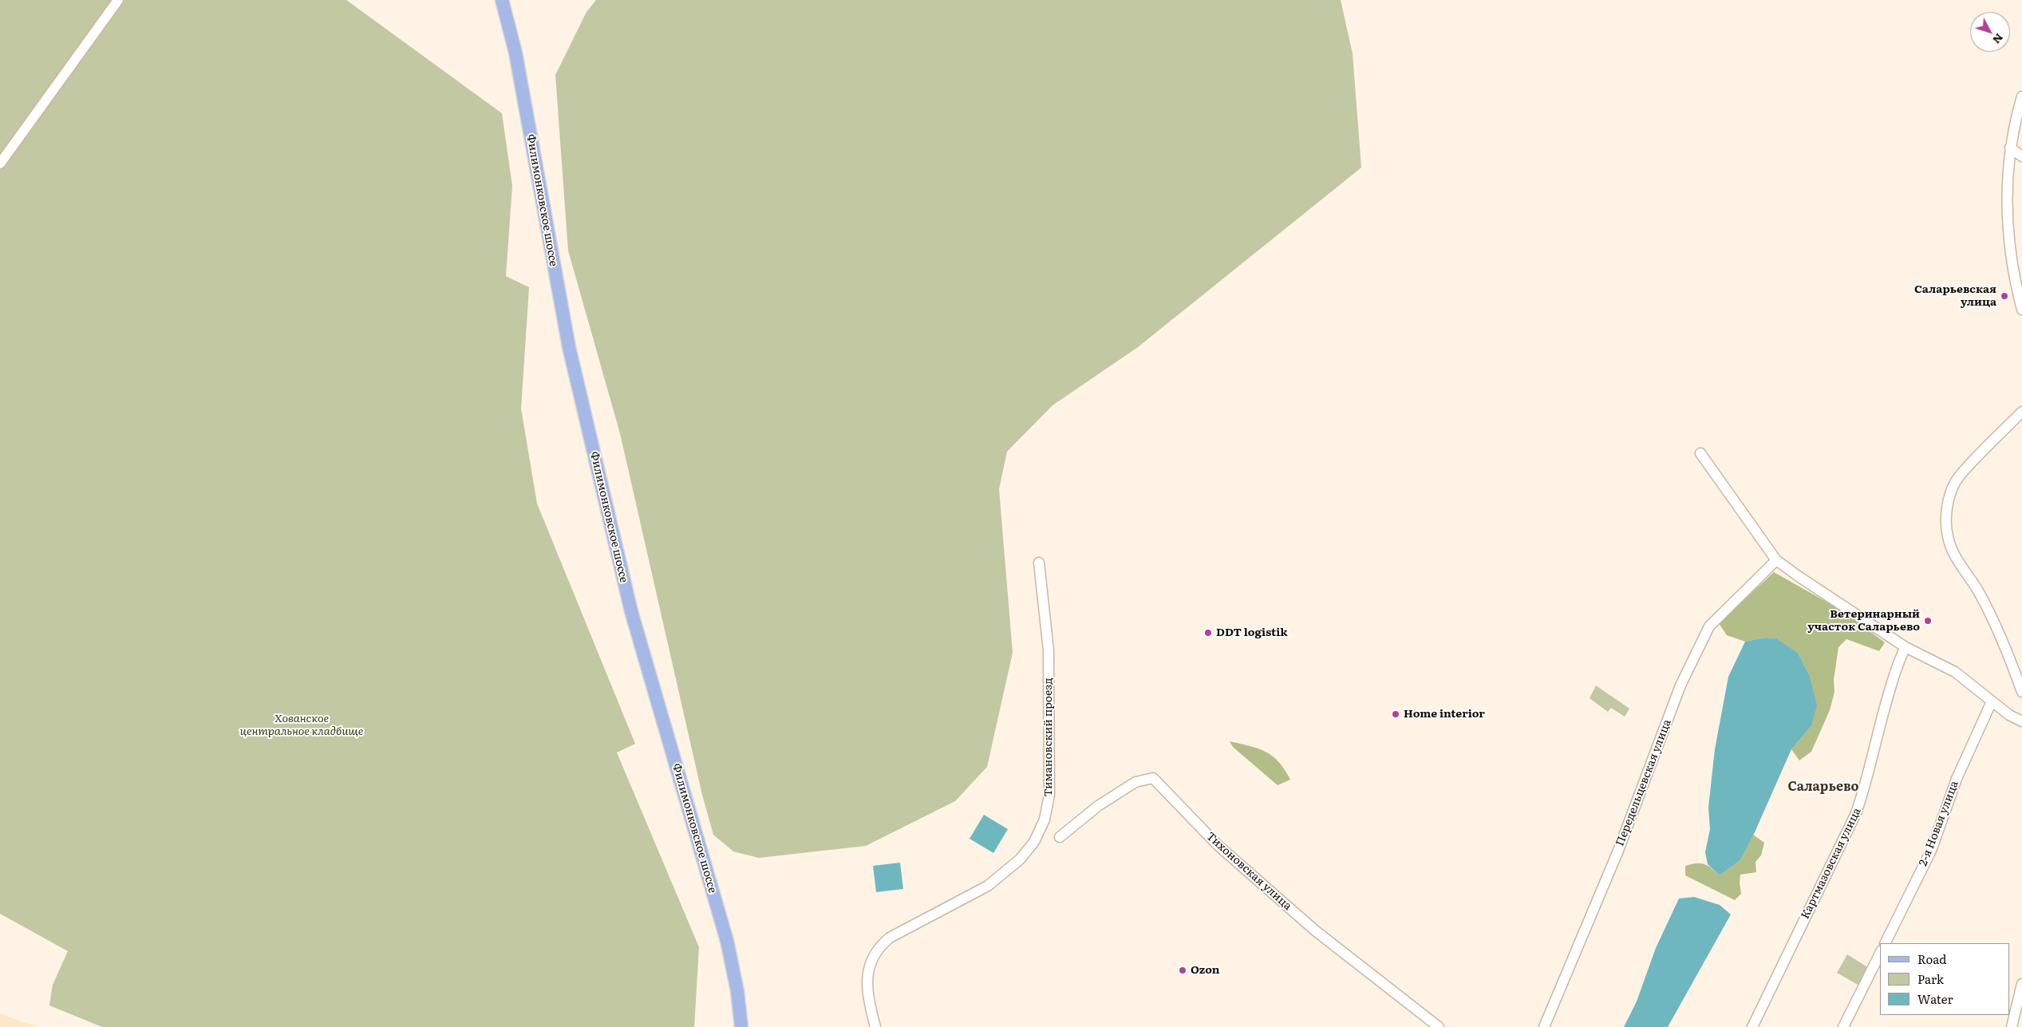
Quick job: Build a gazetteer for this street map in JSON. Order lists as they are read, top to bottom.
{
  "streets": {
    "main road": ["Филимонковское шоссе"],
    "street": [
      "Тимановский проезд",
      "Передельцевская улица",
      "2-я Новая улица",
      "Картмазовская улица",
      "Тихоновская улица"
    ]
  },
  "districts": ["Саларьево"],
  "parks": ["Хованское центральное кладбище"],
  "places": [
    "Саларьевская улица",
    "Ветеринарный участок Саларьево",
    "DDT logistik",
    "Home interior",
    "Ozon"
  ],
  "legend": ["Road", "Park", "Water"],
  "north": "bottom right"
}
